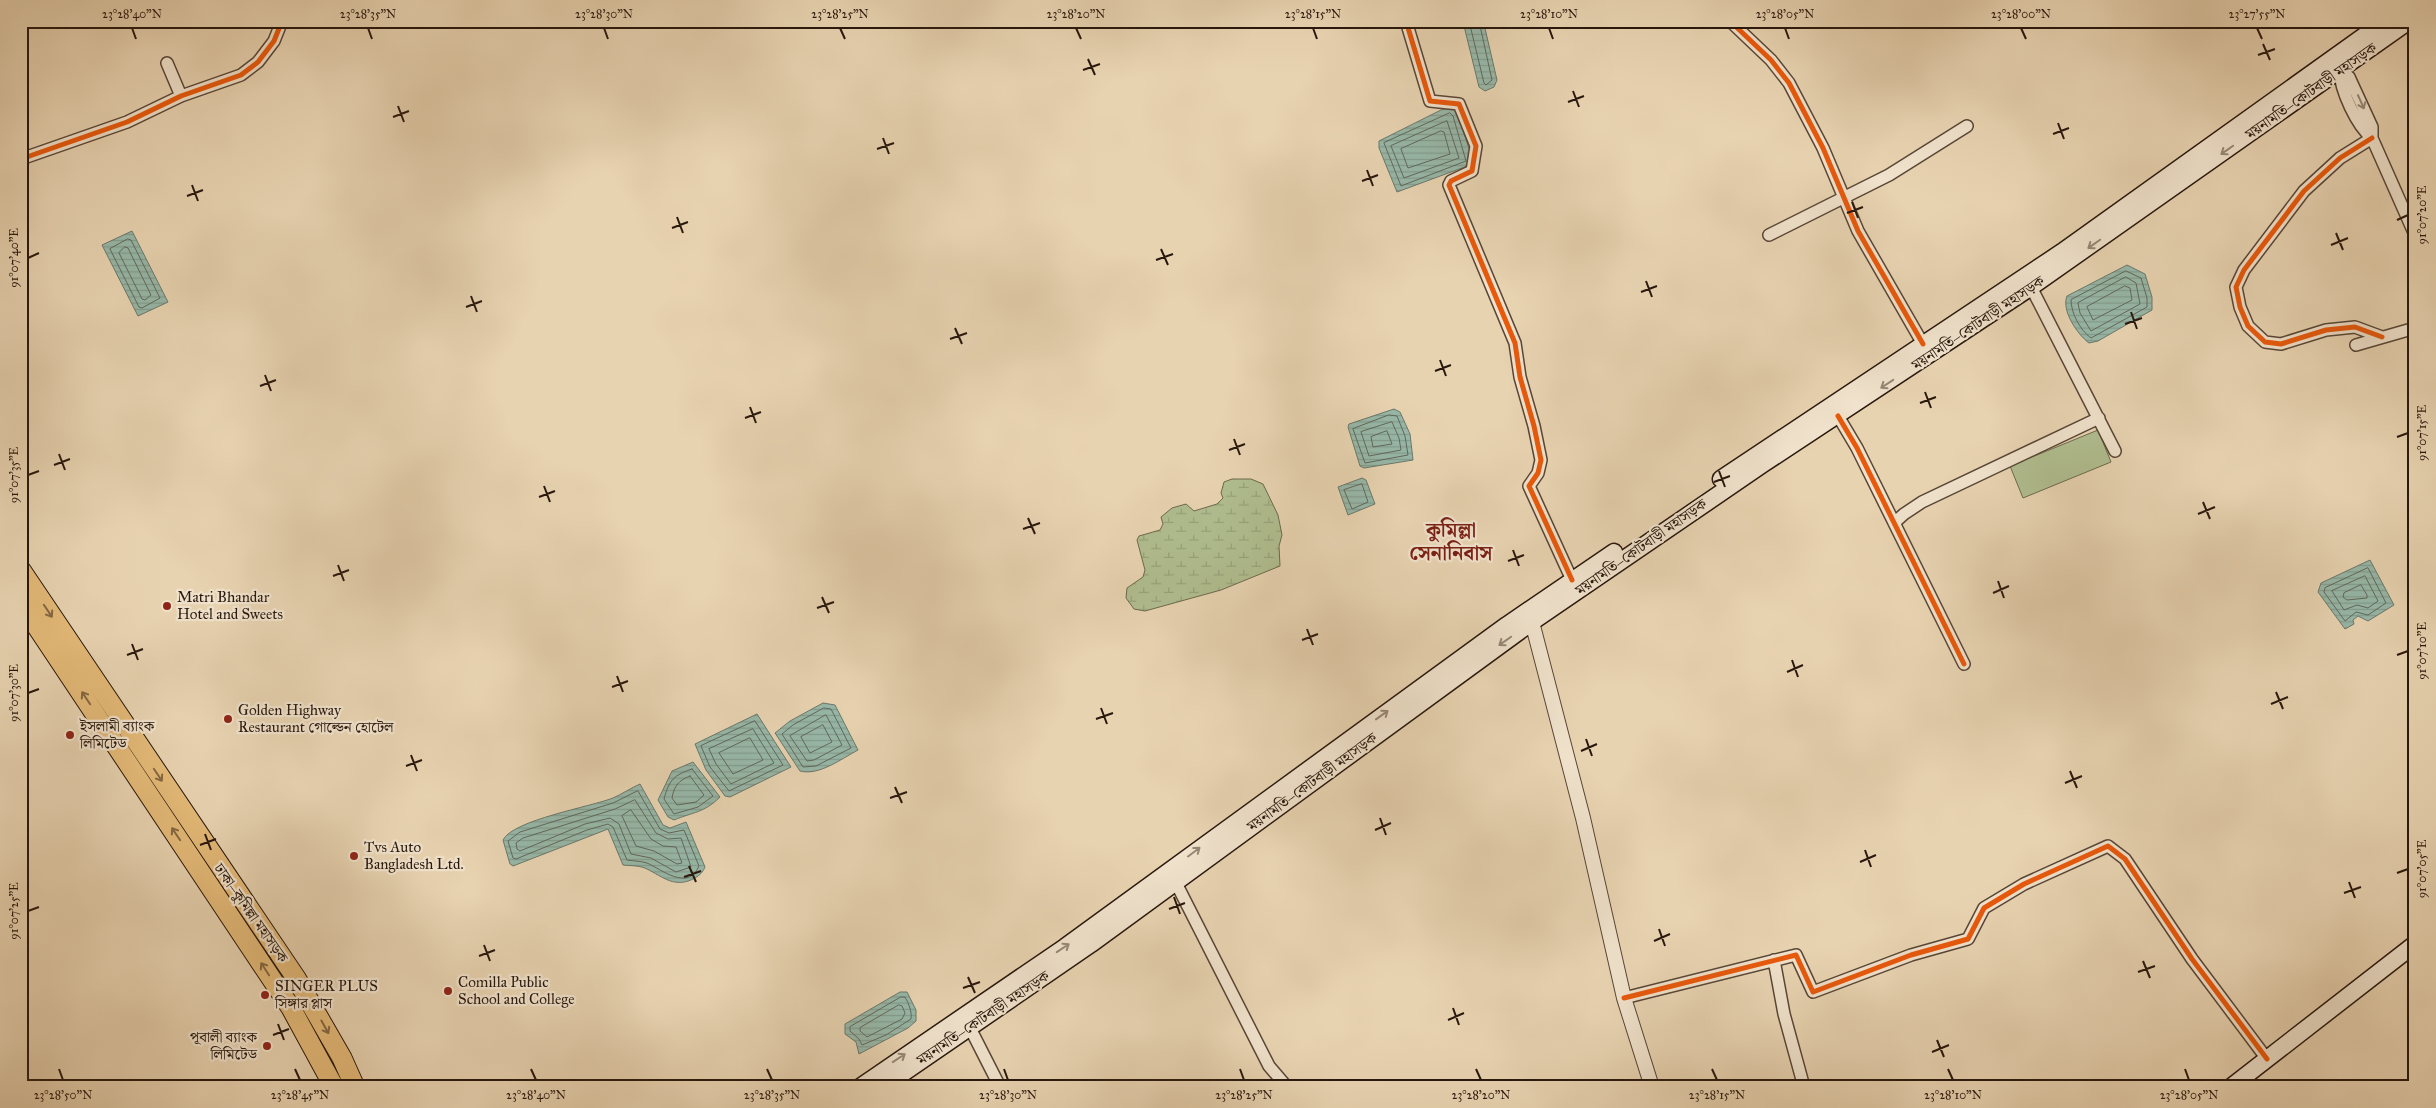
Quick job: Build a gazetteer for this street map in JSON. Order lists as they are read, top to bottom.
{
  "streets": {
    "highway": ["ঢাকা–কুমিল্লা মহাসড়ক"],
    "main road": ["ময়নামতি–কোটবাড়ী মহাসড়ক"]
  },
  "districts": ["কুমিল্লা সেনানিবাস"],
  "places": [
    "Matri Bhandar Hotel and Sweets",
    "Golden Highway Restaurant গোল্ডেন হোটেল",
    "ইসলামী ব্যাংক লিমিটেড",
    "Tvs Auto Bangladesh Ltd.",
    "Comilla Public School and College",
    "SINGER PLUS সিঙ্গার প্লাস",
    "পূবালী ব্যাংক লিমিটেড"
  ],
  "coordinates": [
    "23°28'40\"N",
    "23°28'35\"N",
    "23°28'30\"N",
    "23°28'25\"N",
    "23°28'20\"N",
    "23°28'15\"N",
    "23°28'10\"N",
    "23°28'05\"N",
    "23°28'00\"N",
    "23°27'55\"N",
    "91°07'20\"E",
    "91°07'40\"E",
    "91°07'15\"E",
    "91°07'35\"E",
    "91°07'10\"E",
    "91°07'30\"E",
    "91°07'05\"E",
    "91°07'25\"E",
    "23°28'50\"N",
    "23°28'45\"N"
  ]
}
